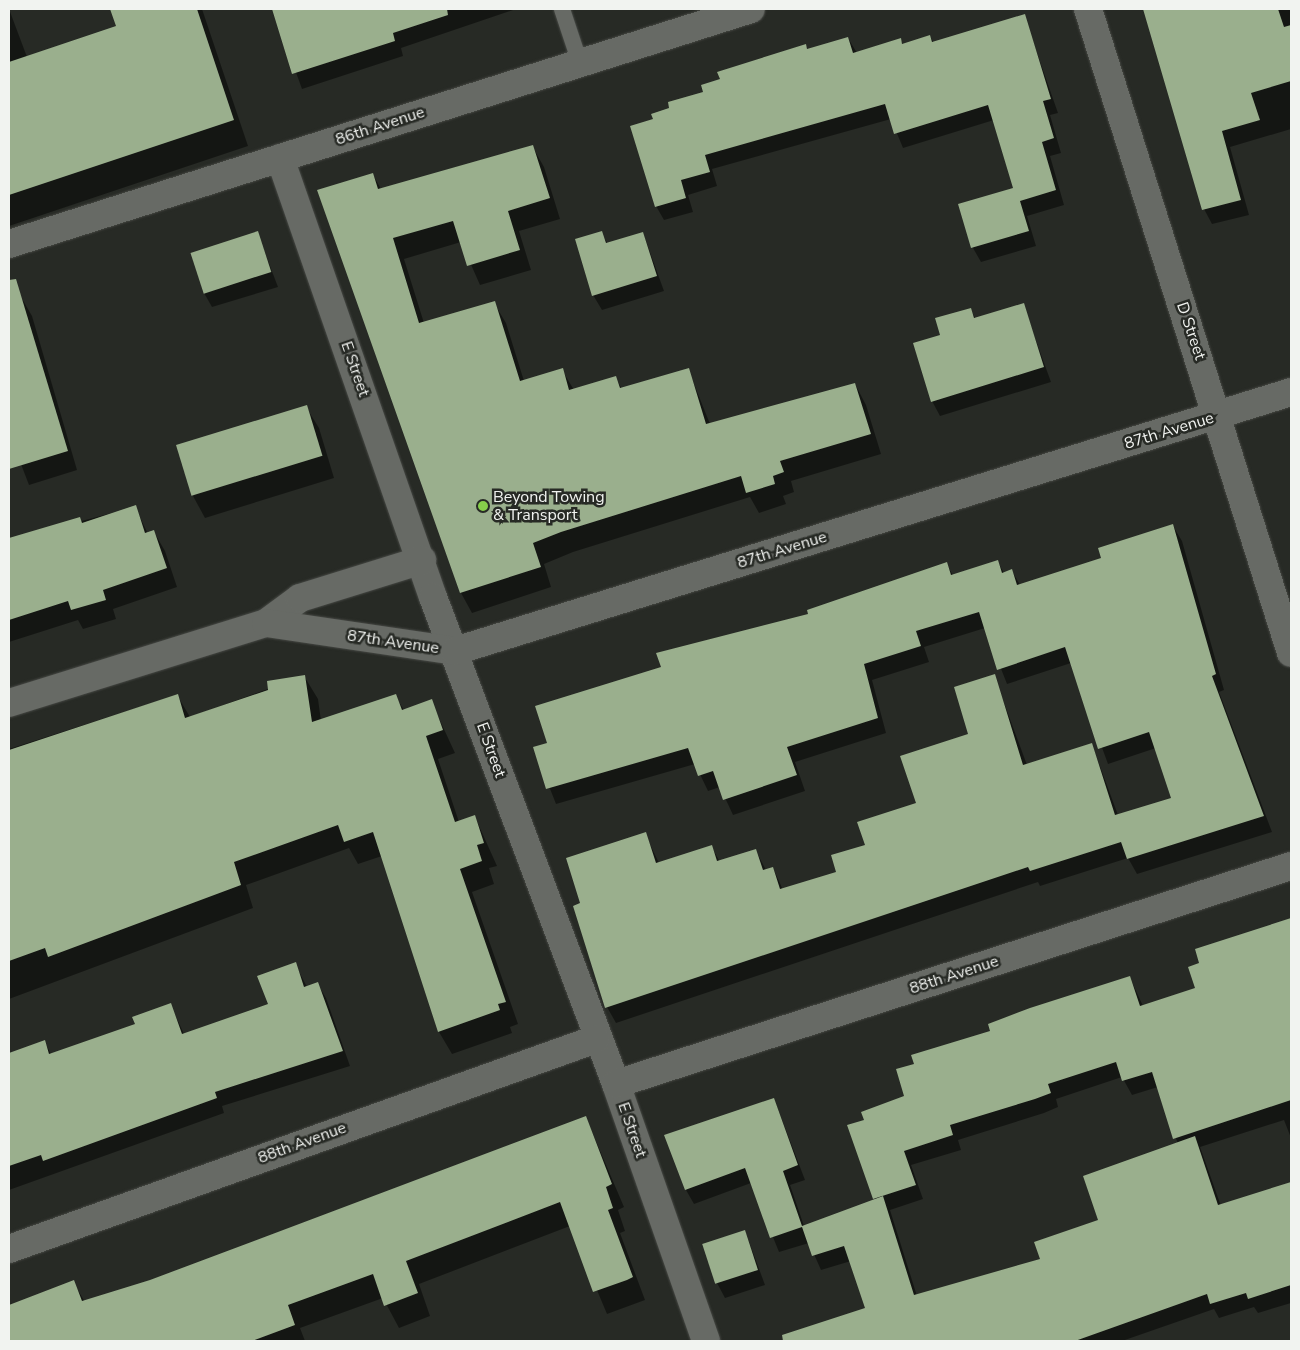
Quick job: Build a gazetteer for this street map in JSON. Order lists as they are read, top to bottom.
{
  "streets": {
    "street": [
      "86th Avenue",
      "D Street",
      "E Street",
      "87th Avenue",
      "88th Avenue"
    ]
  },
  "crossings": [
    ["86th Avenue", "E Street"],
    ["D Street", "87th Avenue"],
    ["E Street", "87th Avenue"],
    ["E Street", "88th Avenue"]
  ],
  "places": ["Beyond Towing & Transport"]
}
